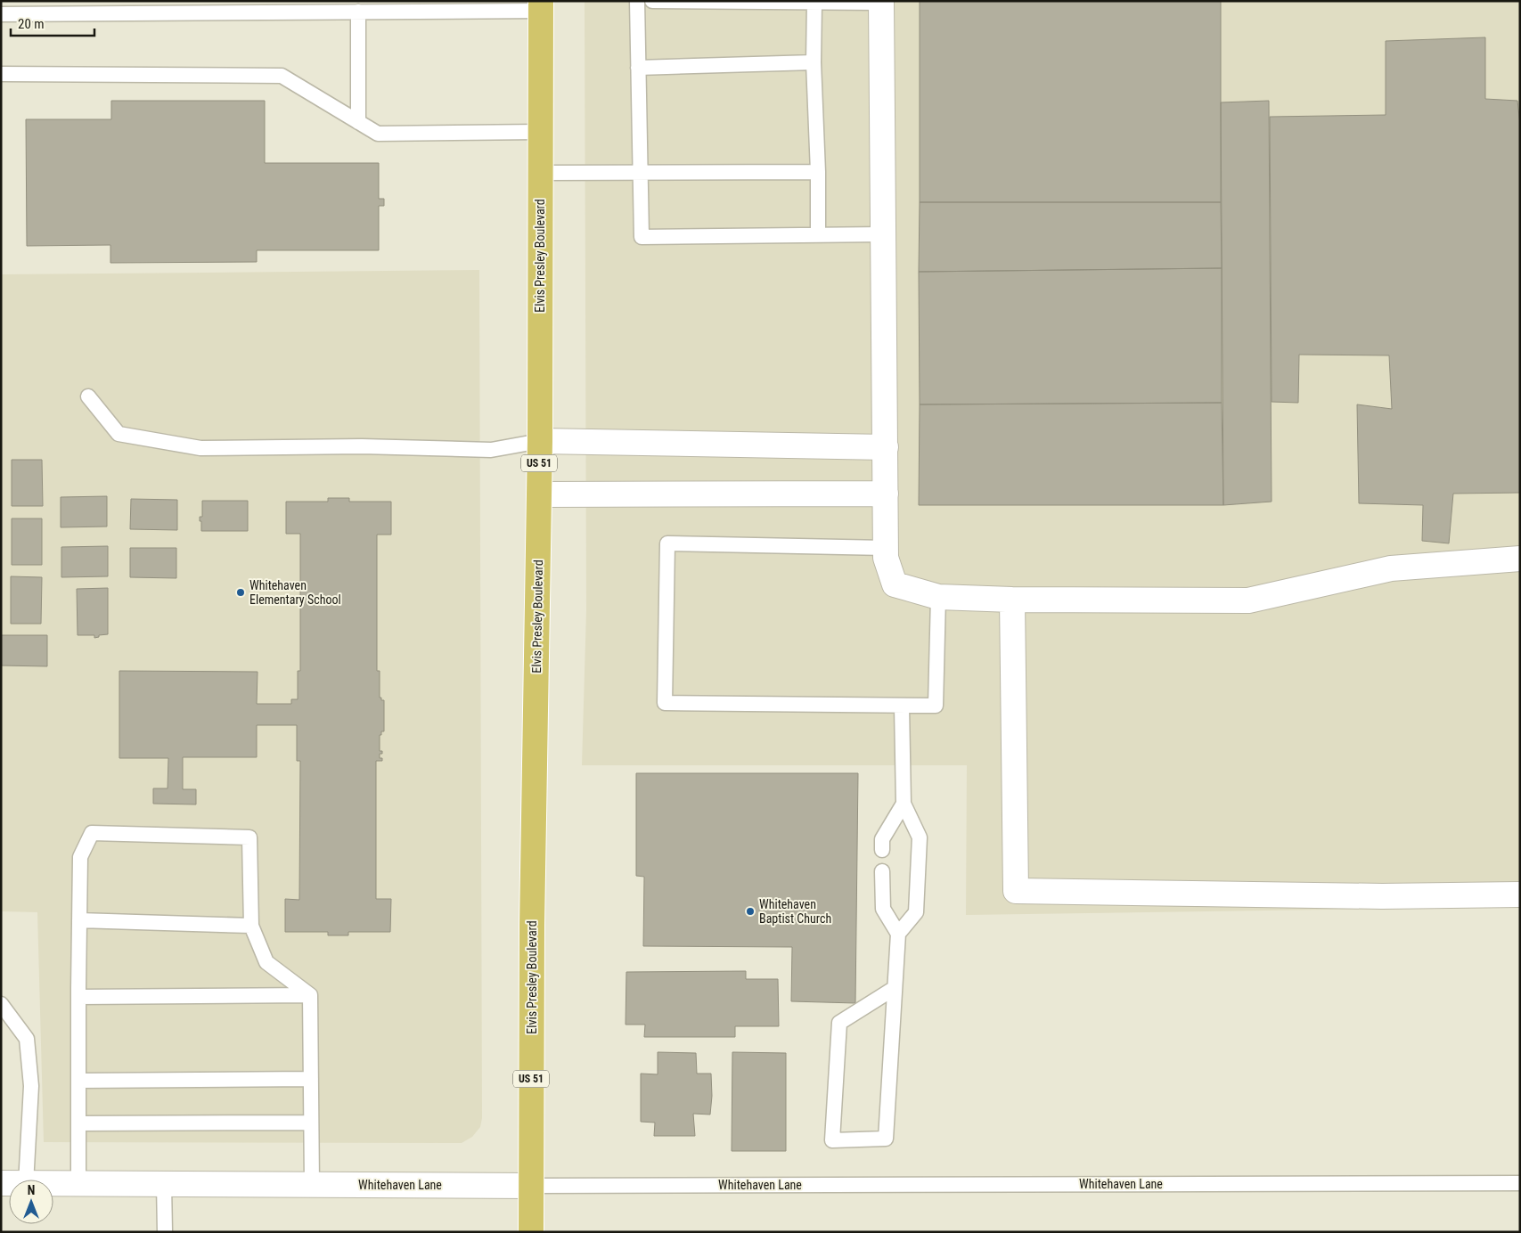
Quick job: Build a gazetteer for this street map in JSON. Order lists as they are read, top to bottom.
{
  "streets": {
    "main road": ["Elvis Presley Boulevard", "US 51"],
    "street": ["Whitehaven Lane"]
  },
  "crossings": [
    ["Elvis Presley Boulevard", "Whitehaven Lane"]
  ],
  "places": ["Whitehaven Elementary School", "Whitehaven Baptist Church"],
  "scale_bar": "20 m",
  "north": "top"
}
